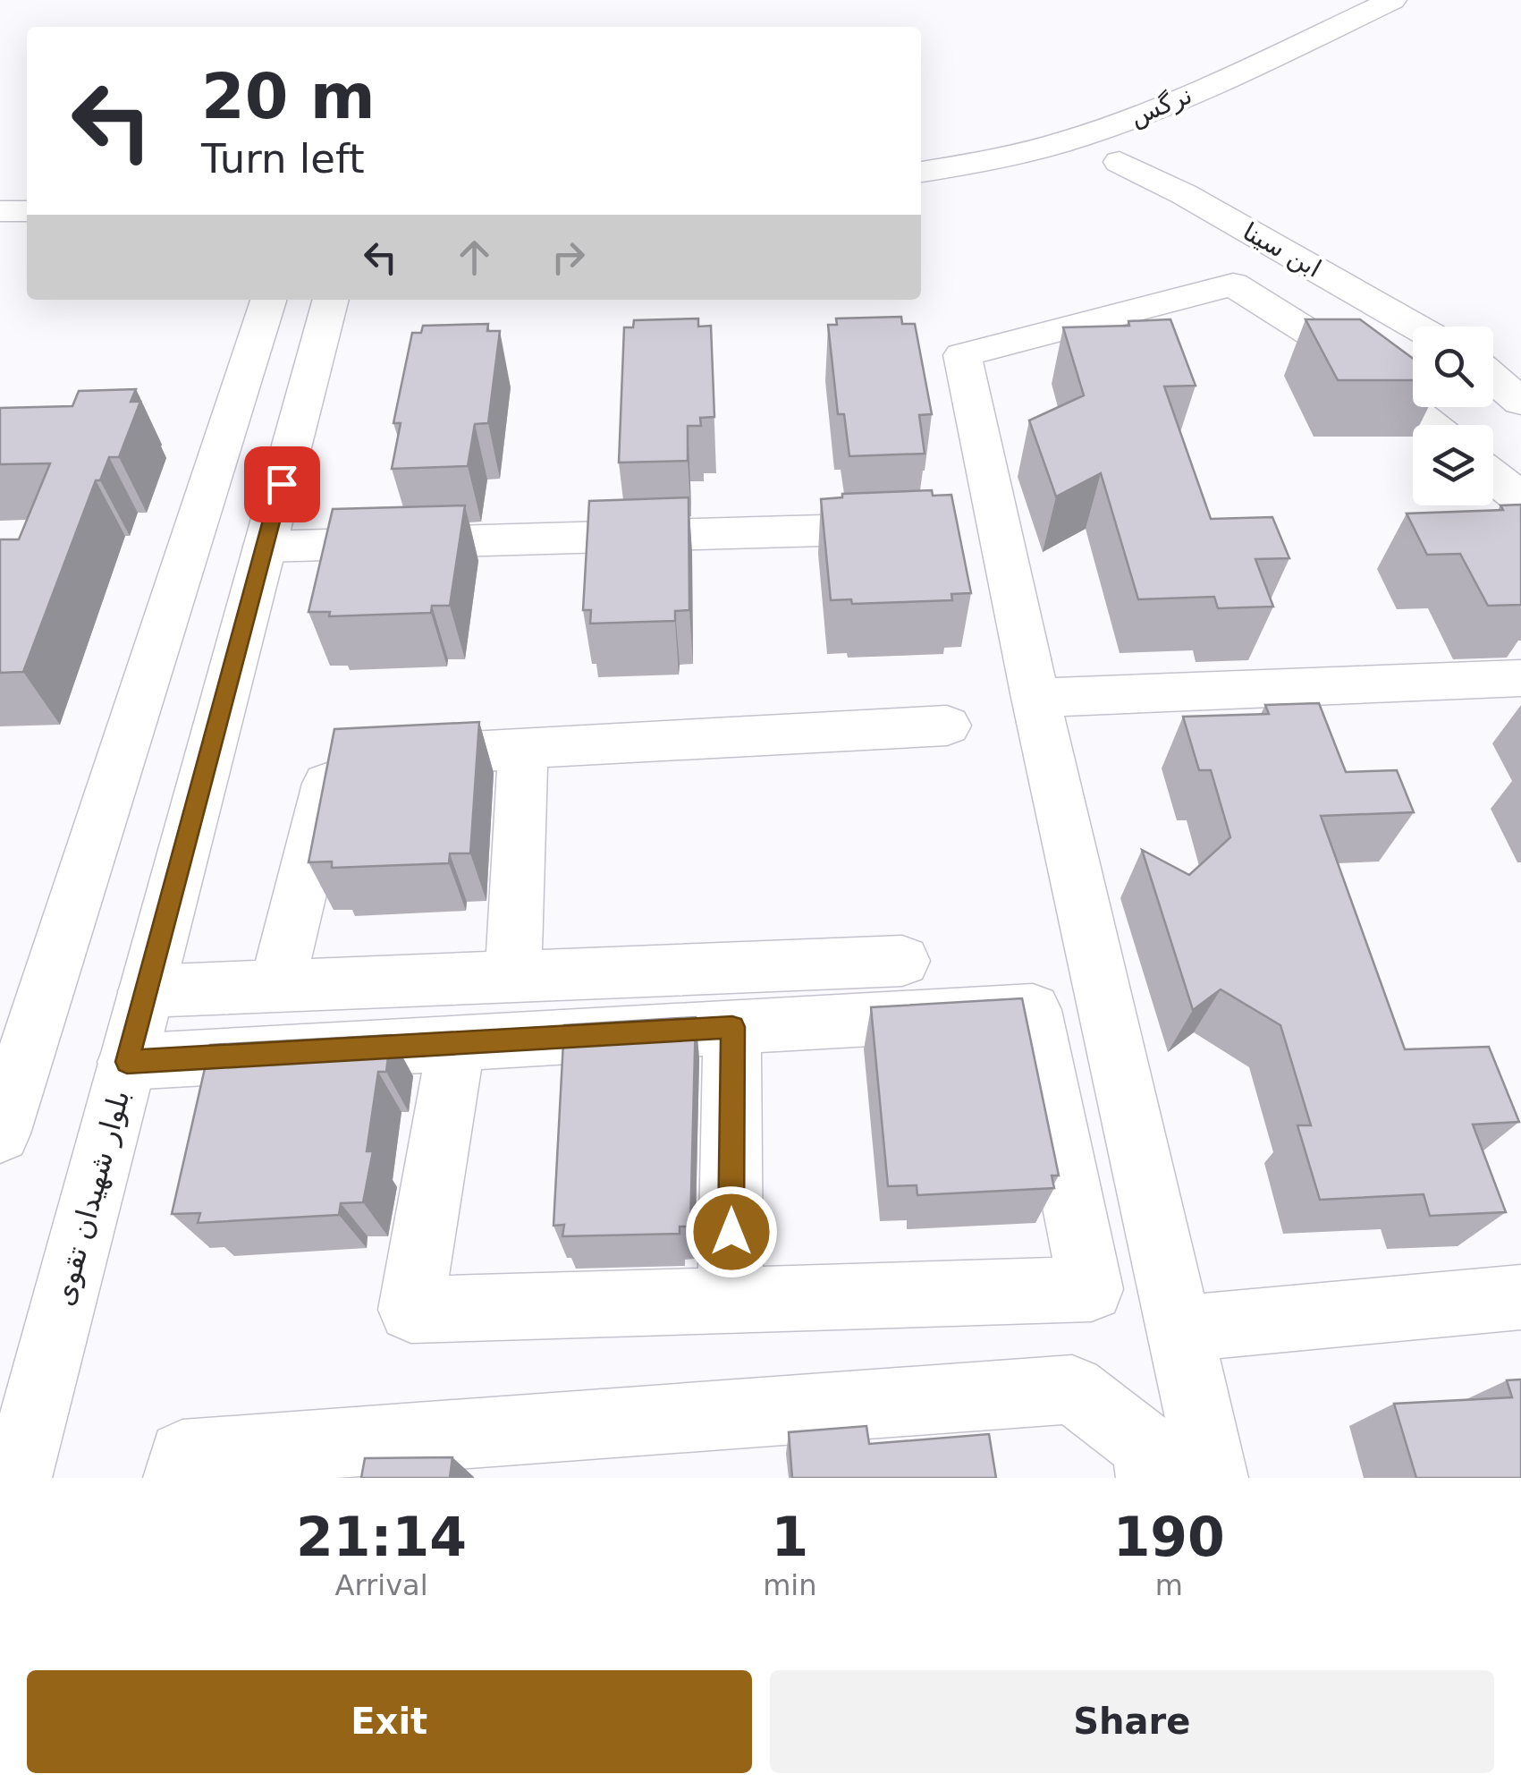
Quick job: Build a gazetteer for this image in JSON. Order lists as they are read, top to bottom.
{
  "streets": {
    "street": ["نرگس", "ابن سینا", "بلوار شهیدان تقوی"]
  },
  "page": {
    "turn": ["20 m", "Turn left"],
    "eta": [
      "21:14",
      "Arrival",
      "1",
      "min",
      "190",
      "m"
    ],
    "buttons": ["Exit", "Share"]
  }
}
